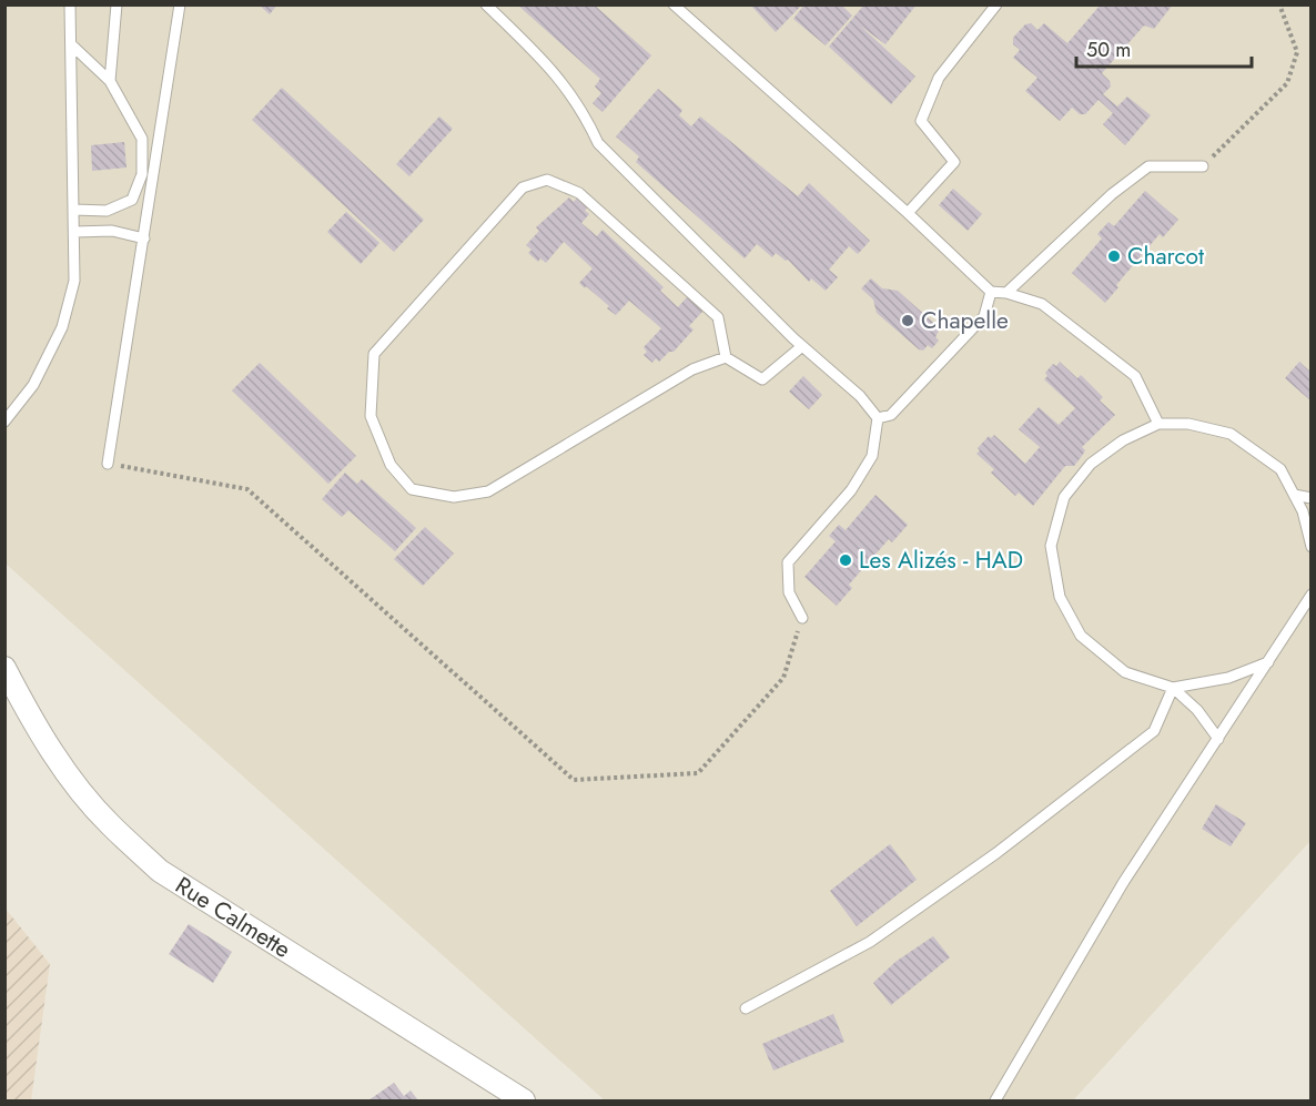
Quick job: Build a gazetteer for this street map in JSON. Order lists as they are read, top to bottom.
{
  "streets": {
    "street": ["Rue Calmette"]
  },
  "places": ["Charcot", "Chapelle", "Les Alizés - HAD"],
  "scale_bar": "50 m"
}
